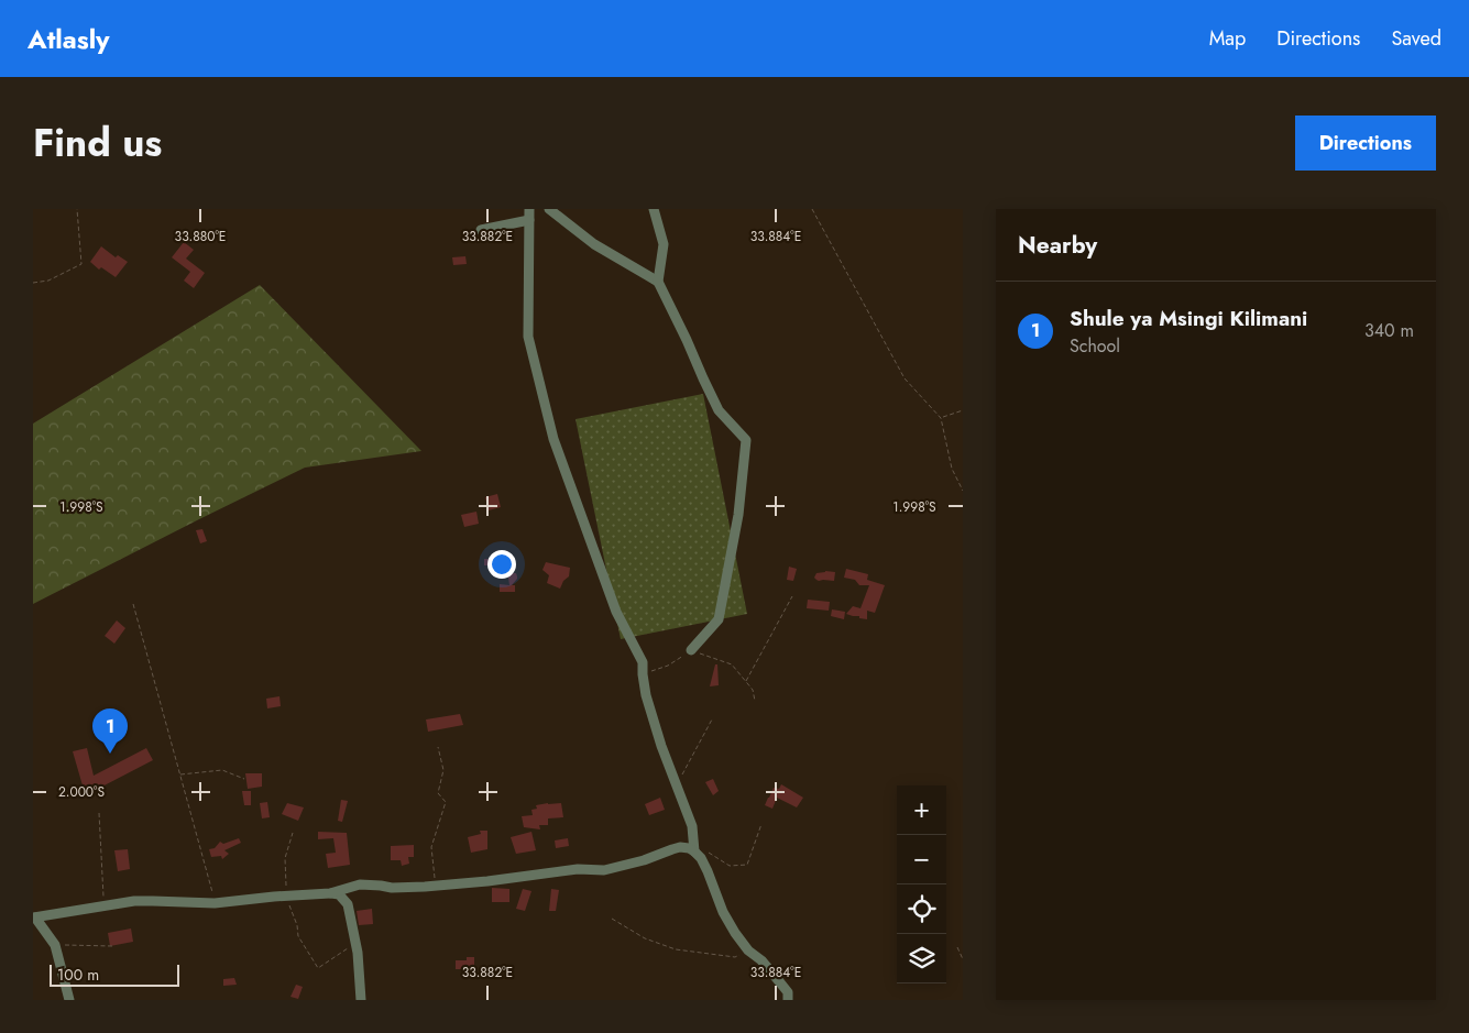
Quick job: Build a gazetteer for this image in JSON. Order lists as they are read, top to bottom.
{
  "scale_bar": "100 m",
  "page": {
    "header": "Atlasly",
    "nav": ["Map", "Directions", "Saved"],
    "title": "Find us",
    "buttons": "Directions",
    "heading": "Nearby",
    "list": [
      {
        "mark": "1",
        "name": "Shule ya Msingi Kilimani",
        "note": "School",
        "value": "340 m"
      }
    ],
    "pins": "1",
    "map_buttons": ["+", "−"],
    "scale": "100 m"
  },
  "coordinates": [
    "33.880°E",
    "33.882°E",
    "33.884°E",
    "1.998°S",
    "2.000°S"
  ]
}
